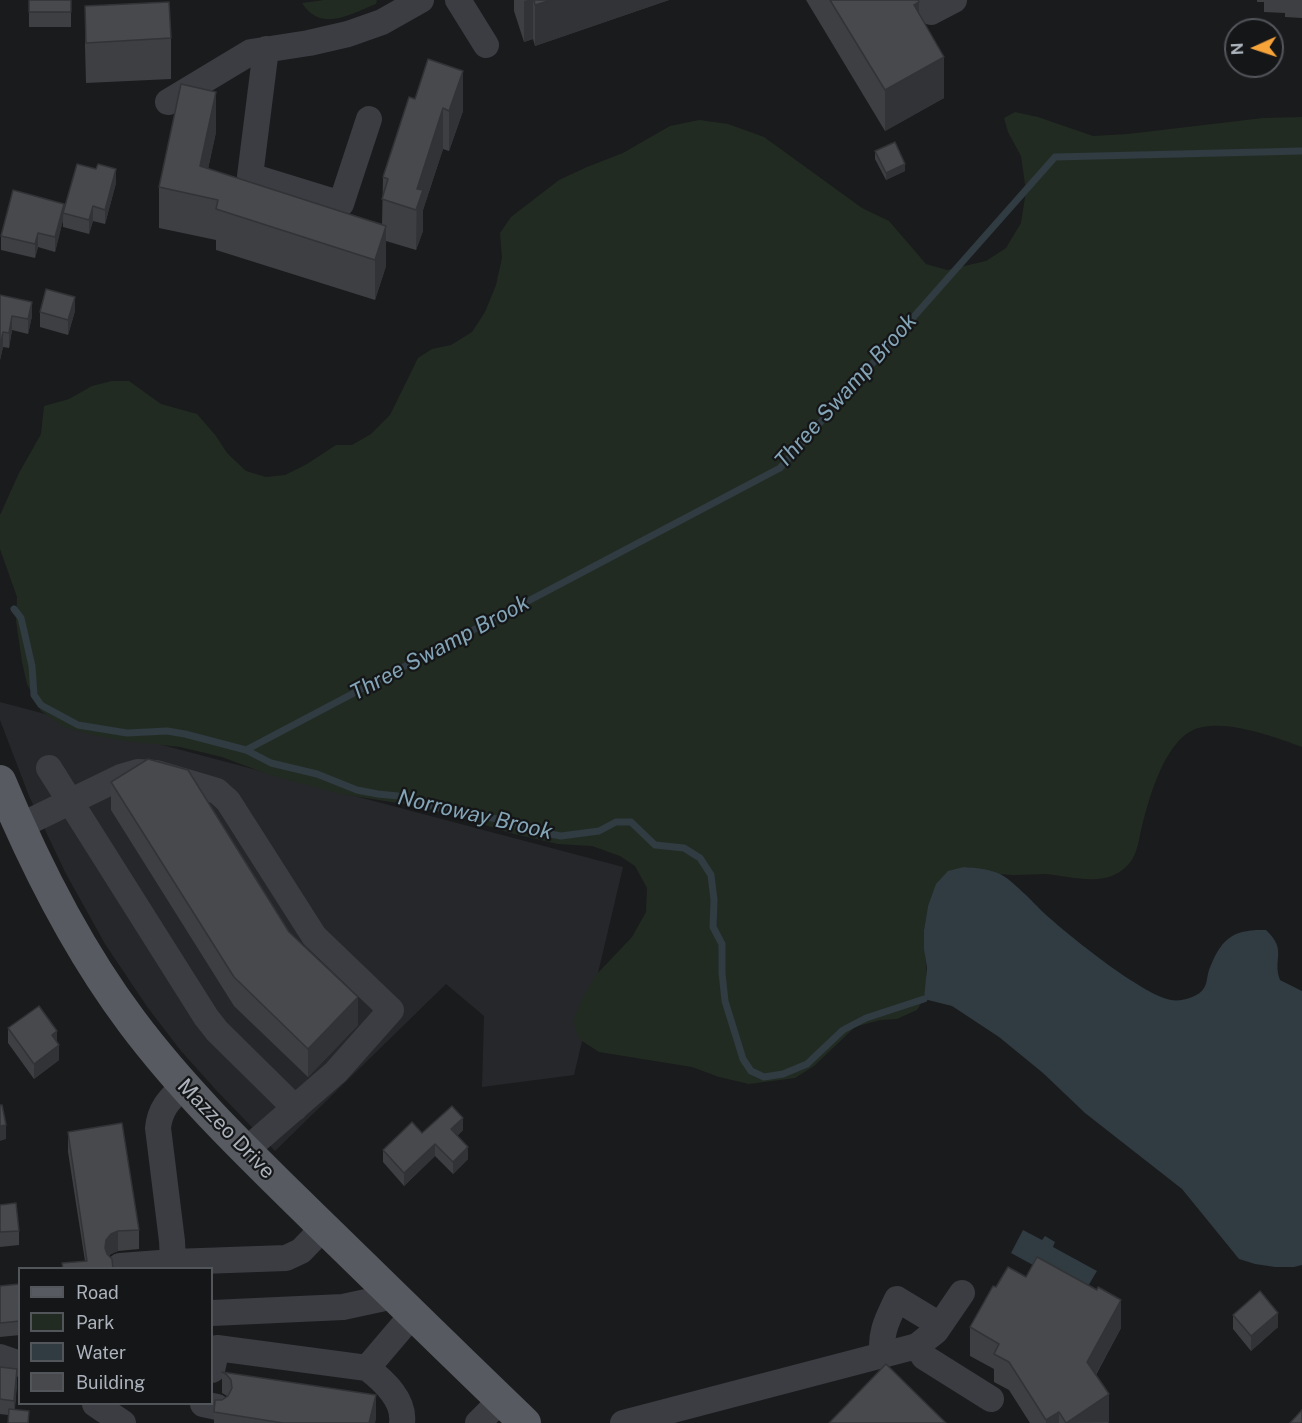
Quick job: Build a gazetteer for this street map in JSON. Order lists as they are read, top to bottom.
{
  "streets": {
    "main road": ["Mazzeo Drive"]
  },
  "water": ["Three Swamp Brook", "Norroway Brook"],
  "legend": [
    "Road",
    "Park",
    "Water",
    "Building"
  ],
  "north": "left"
}
